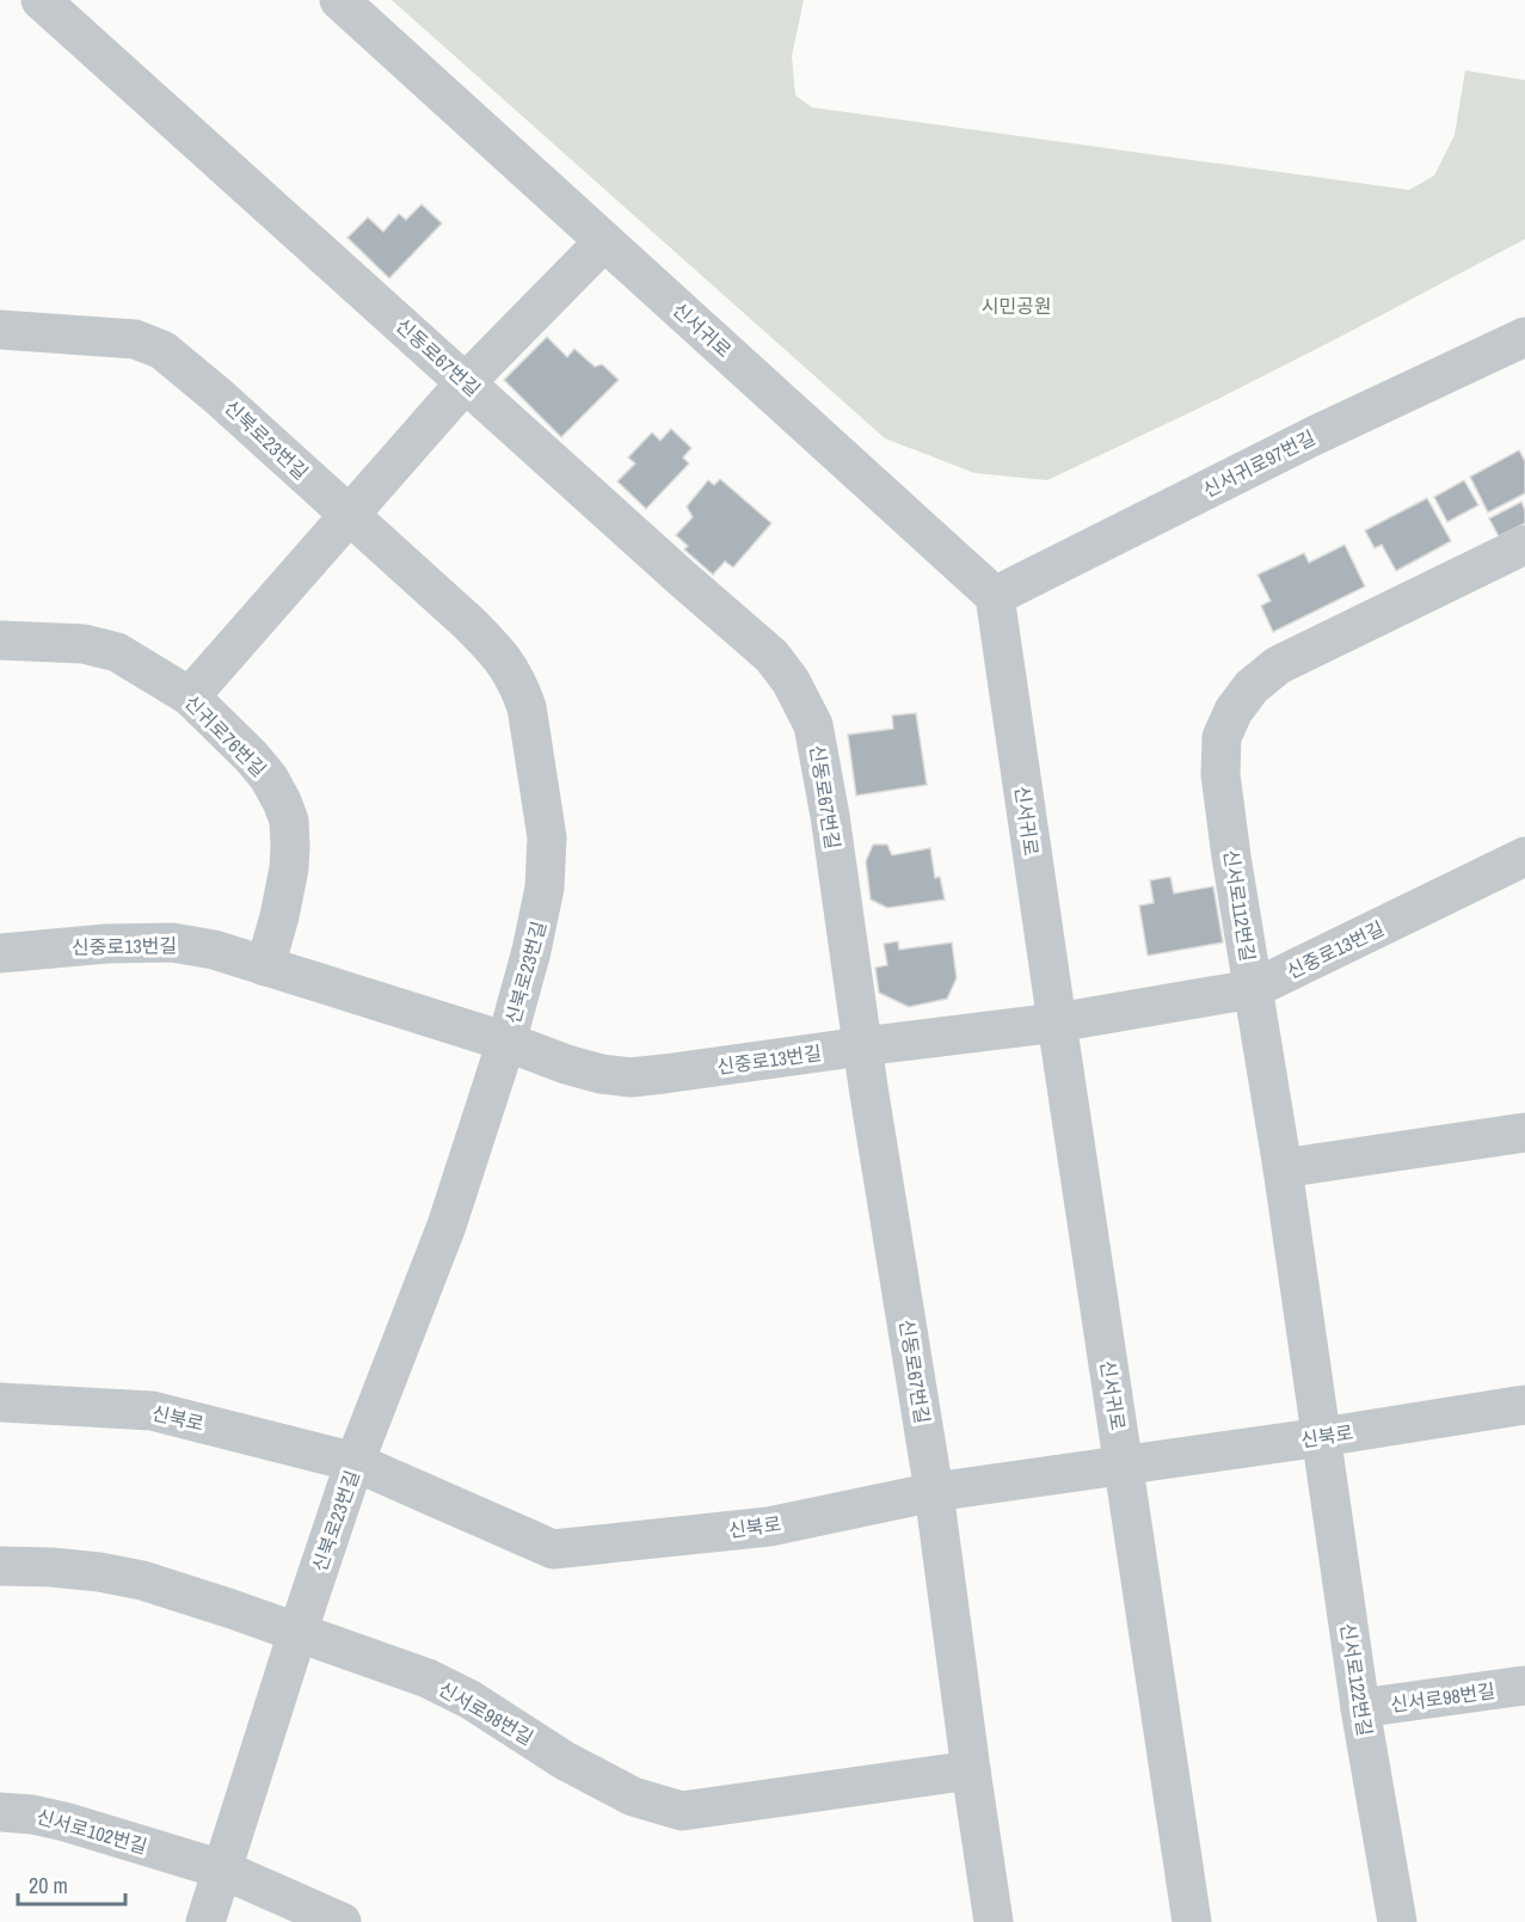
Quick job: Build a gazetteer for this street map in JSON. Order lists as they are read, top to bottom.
{
  "streets": {
    "street": [
      "신서귀로",
      "신동로67번길",
      "신북로23번길",
      "신서귀로97번길",
      "신귀로76번길",
      "신서로112번길",
      "신중로13번길",
      "신북로",
      "신서로122번길",
      "신서로98번길",
      "신서로102번길"
    ]
  },
  "crossings": [
    ["신서귀로", "신서귀로97번길"],
    ["신서귀로", "신중로13번길"],
    ["신서귀로", "신북로"],
    ["신동로67번길", "신중로13번길"],
    ["신동로67번길", "신북로"],
    ["신동로67번길", "신서로98번길"],
    ["신북로23번길", "신중로13번길"],
    ["신북로23번길", "신북로"],
    ["신북로23번길", "신서로98번길"],
    ["신북로23번길", "신서로102번길"],
    ["신귀로76번길", "신중로13번길"],
    ["신서로112번길", "신중로13번길"],
    ["신서로112번길", "신북로"],
    ["신서로112번길", "신서로122번길"],
    ["신북로", "신서로122번길"],
    ["신서로122번길", "신서로98번길"]
  ],
  "parks": ["시민공원"],
  "scale_bar": "20 m"
}
